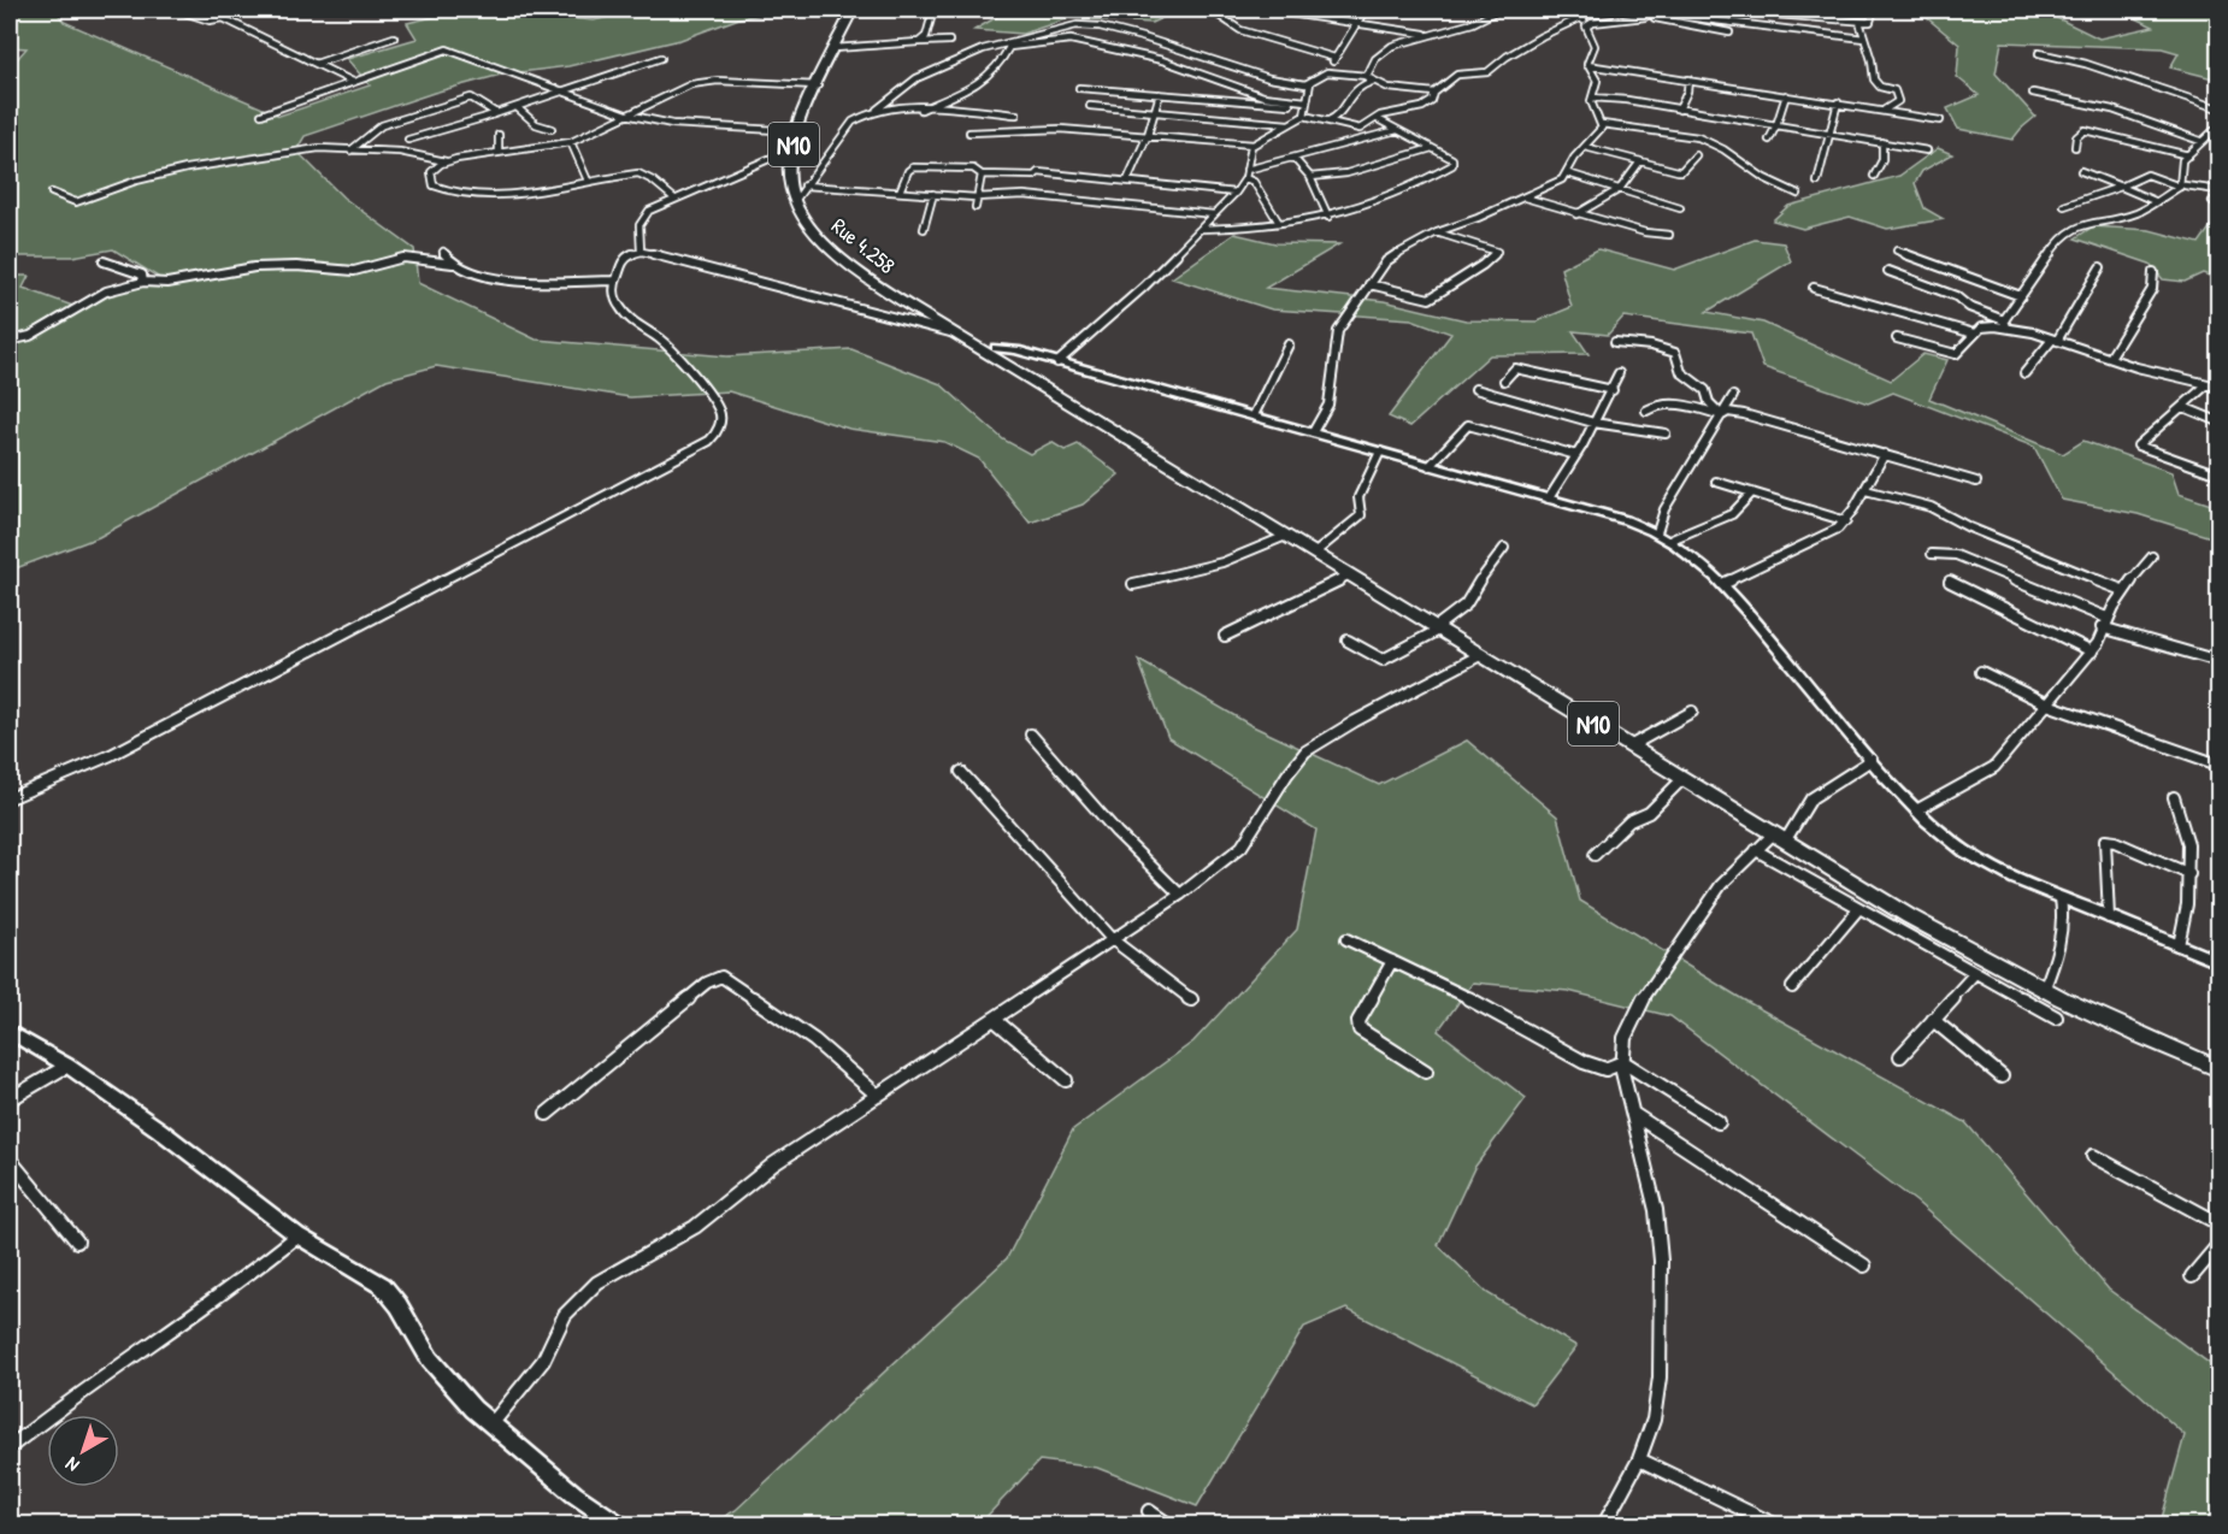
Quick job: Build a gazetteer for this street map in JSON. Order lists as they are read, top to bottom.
{
  "streets": {
    "highway": ["N10", "Rue 4.258"]
  },
  "crossings": [
    ["N10", "Rue 4.258"]
  ],
  "north": "bottom left"
}
